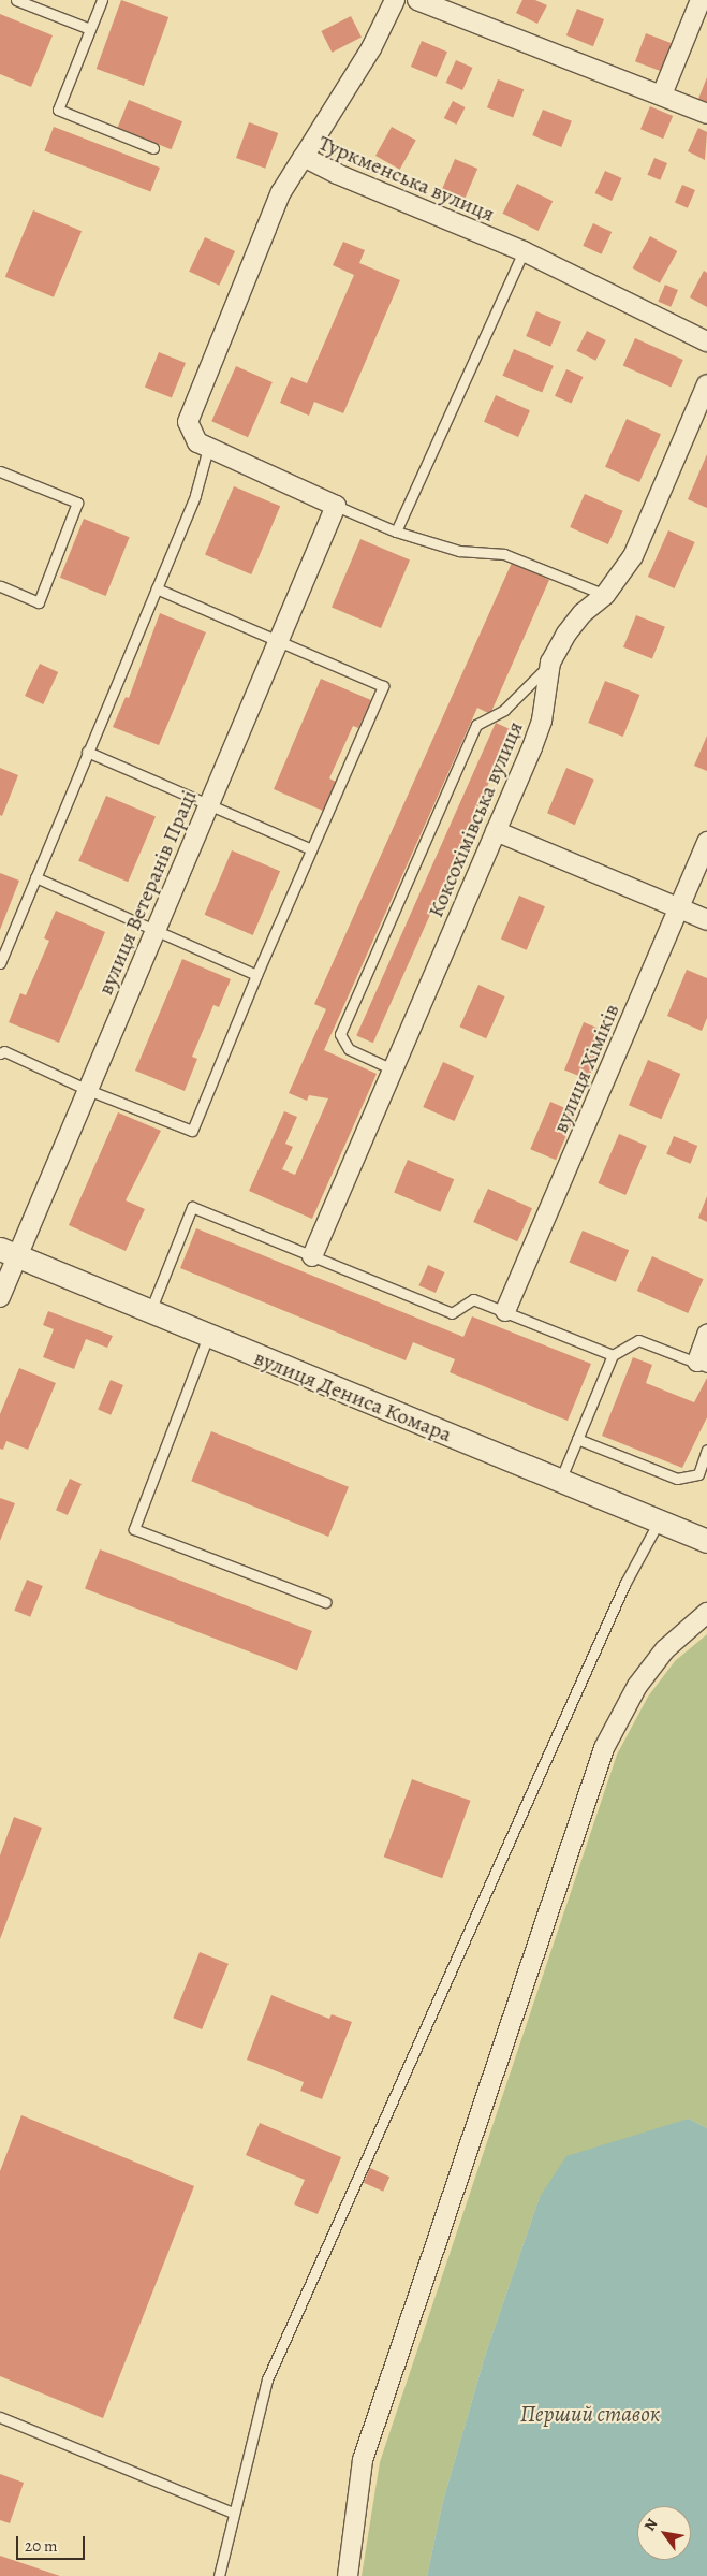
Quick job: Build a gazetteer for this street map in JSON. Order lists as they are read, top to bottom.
{
  "streets": {
    "street": [
      "Туркменська вулиця",
      "Коксохімівська вулиця",
      "вулиця Ветеранів Праці",
      "вулиця Хіміків",
      "вулиця Дениса Комара"
    ]
  },
  "crossings": [
    ["Туркменська вулиця", "вулиця Ветеранів Праці"],
    ["вулиця Ветеранів Праці", "вулиця Дениса Комара"]
  ],
  "water": ["Перший ставок"],
  "scale_bar": "20 m",
  "north": "top left"
}
